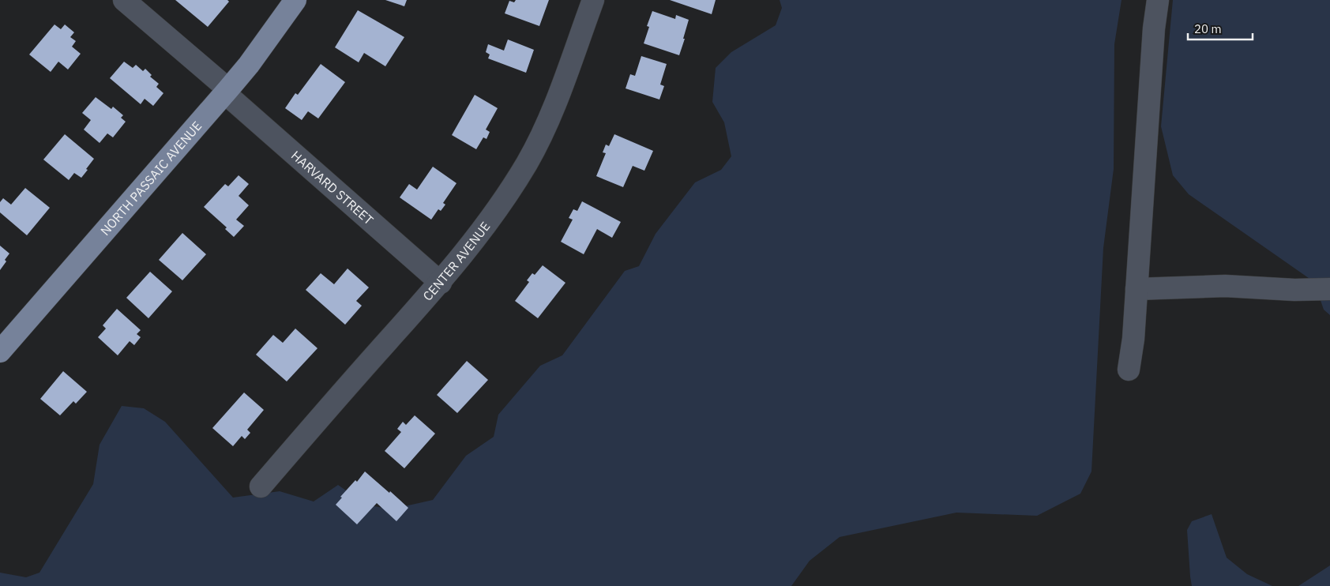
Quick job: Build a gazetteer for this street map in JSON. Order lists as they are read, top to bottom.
{
  "streets": {
    "main road": ["NORTH PASSAIC AVENUE"],
    "street": ["HARVARD STREET", "CENTER AVENUE"]
  },
  "crossings": [
    ["NORTH PASSAIC AVENUE", "HARVARD STREET"],
    ["HARVARD STREET", "CENTER AVENUE"]
  ],
  "scale_bar": "20 m"
}
